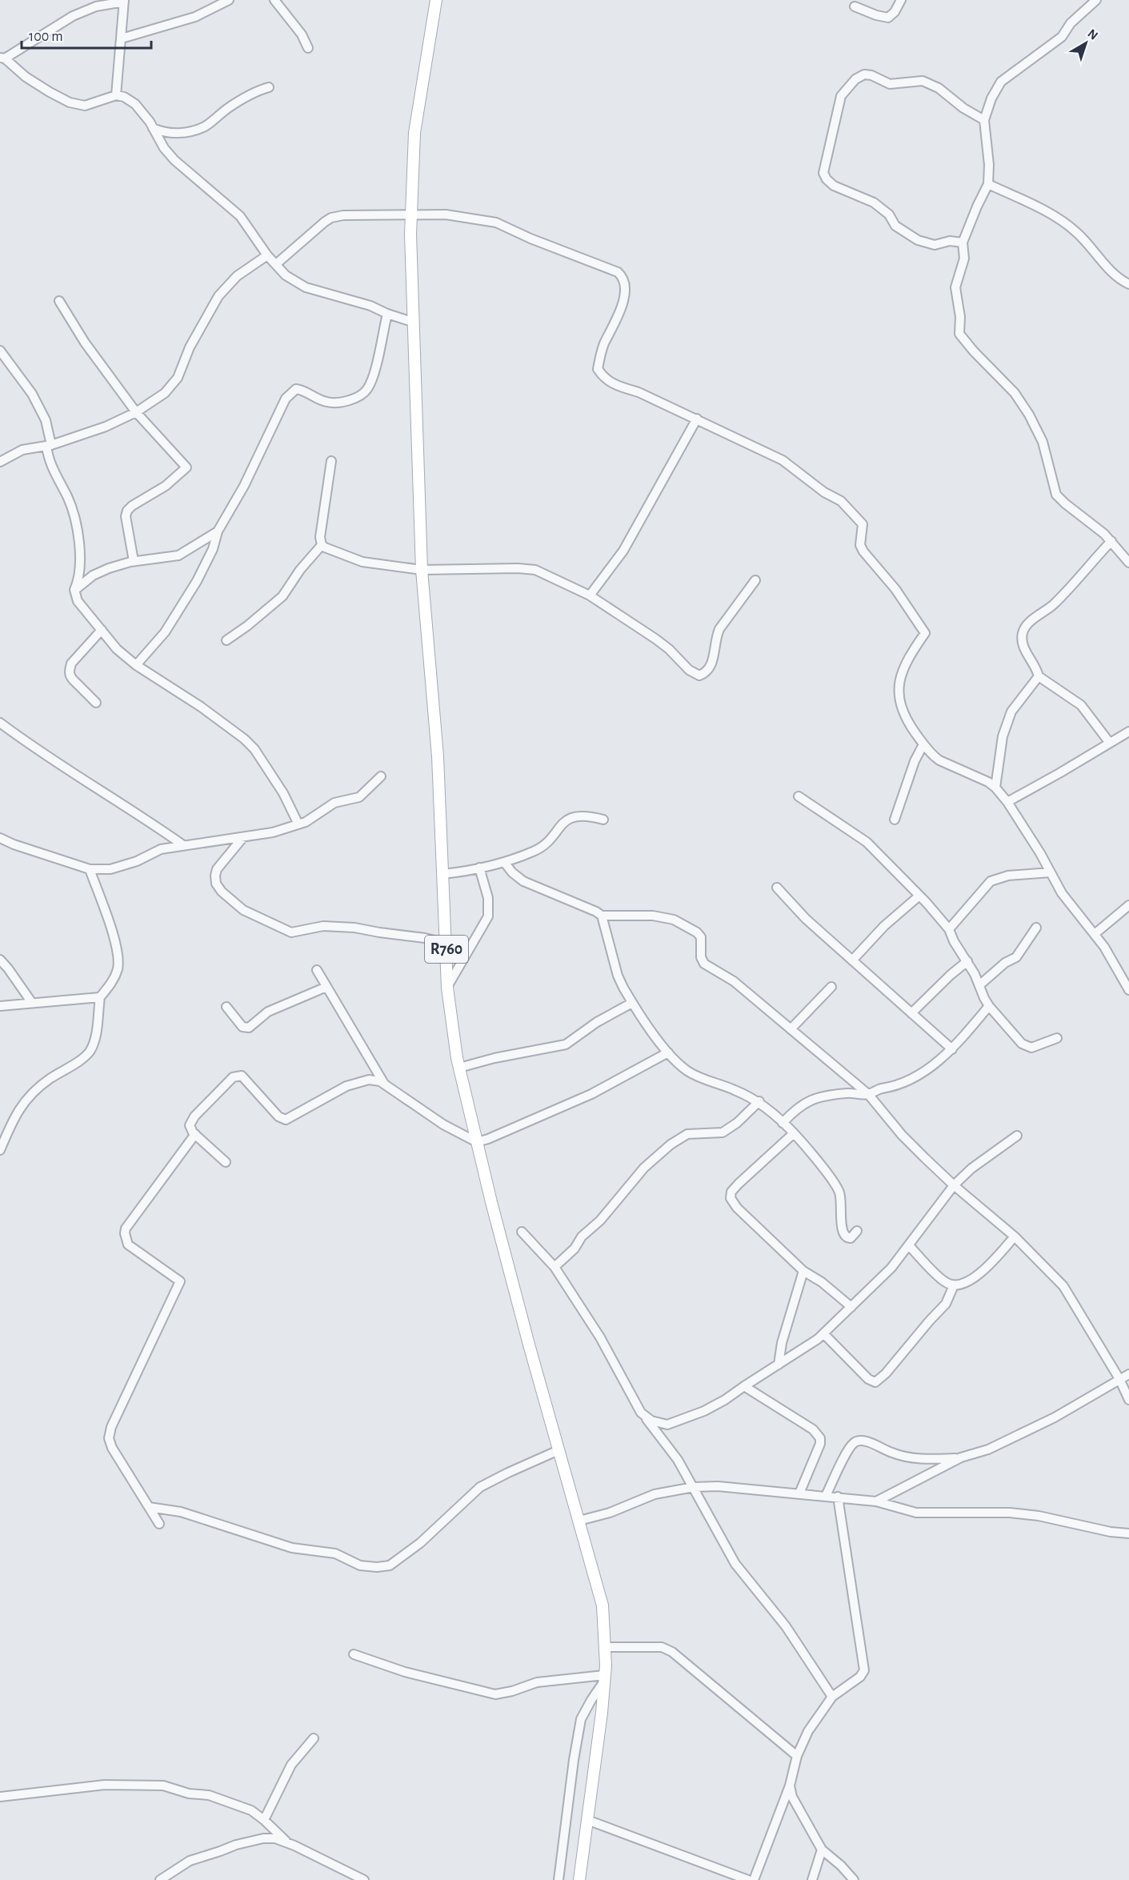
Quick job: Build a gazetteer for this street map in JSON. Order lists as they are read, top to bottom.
{
  "streets": {
    "main road": ["R760"]
  },
  "scale_bar": "100 m",
  "north": "top right"
}
